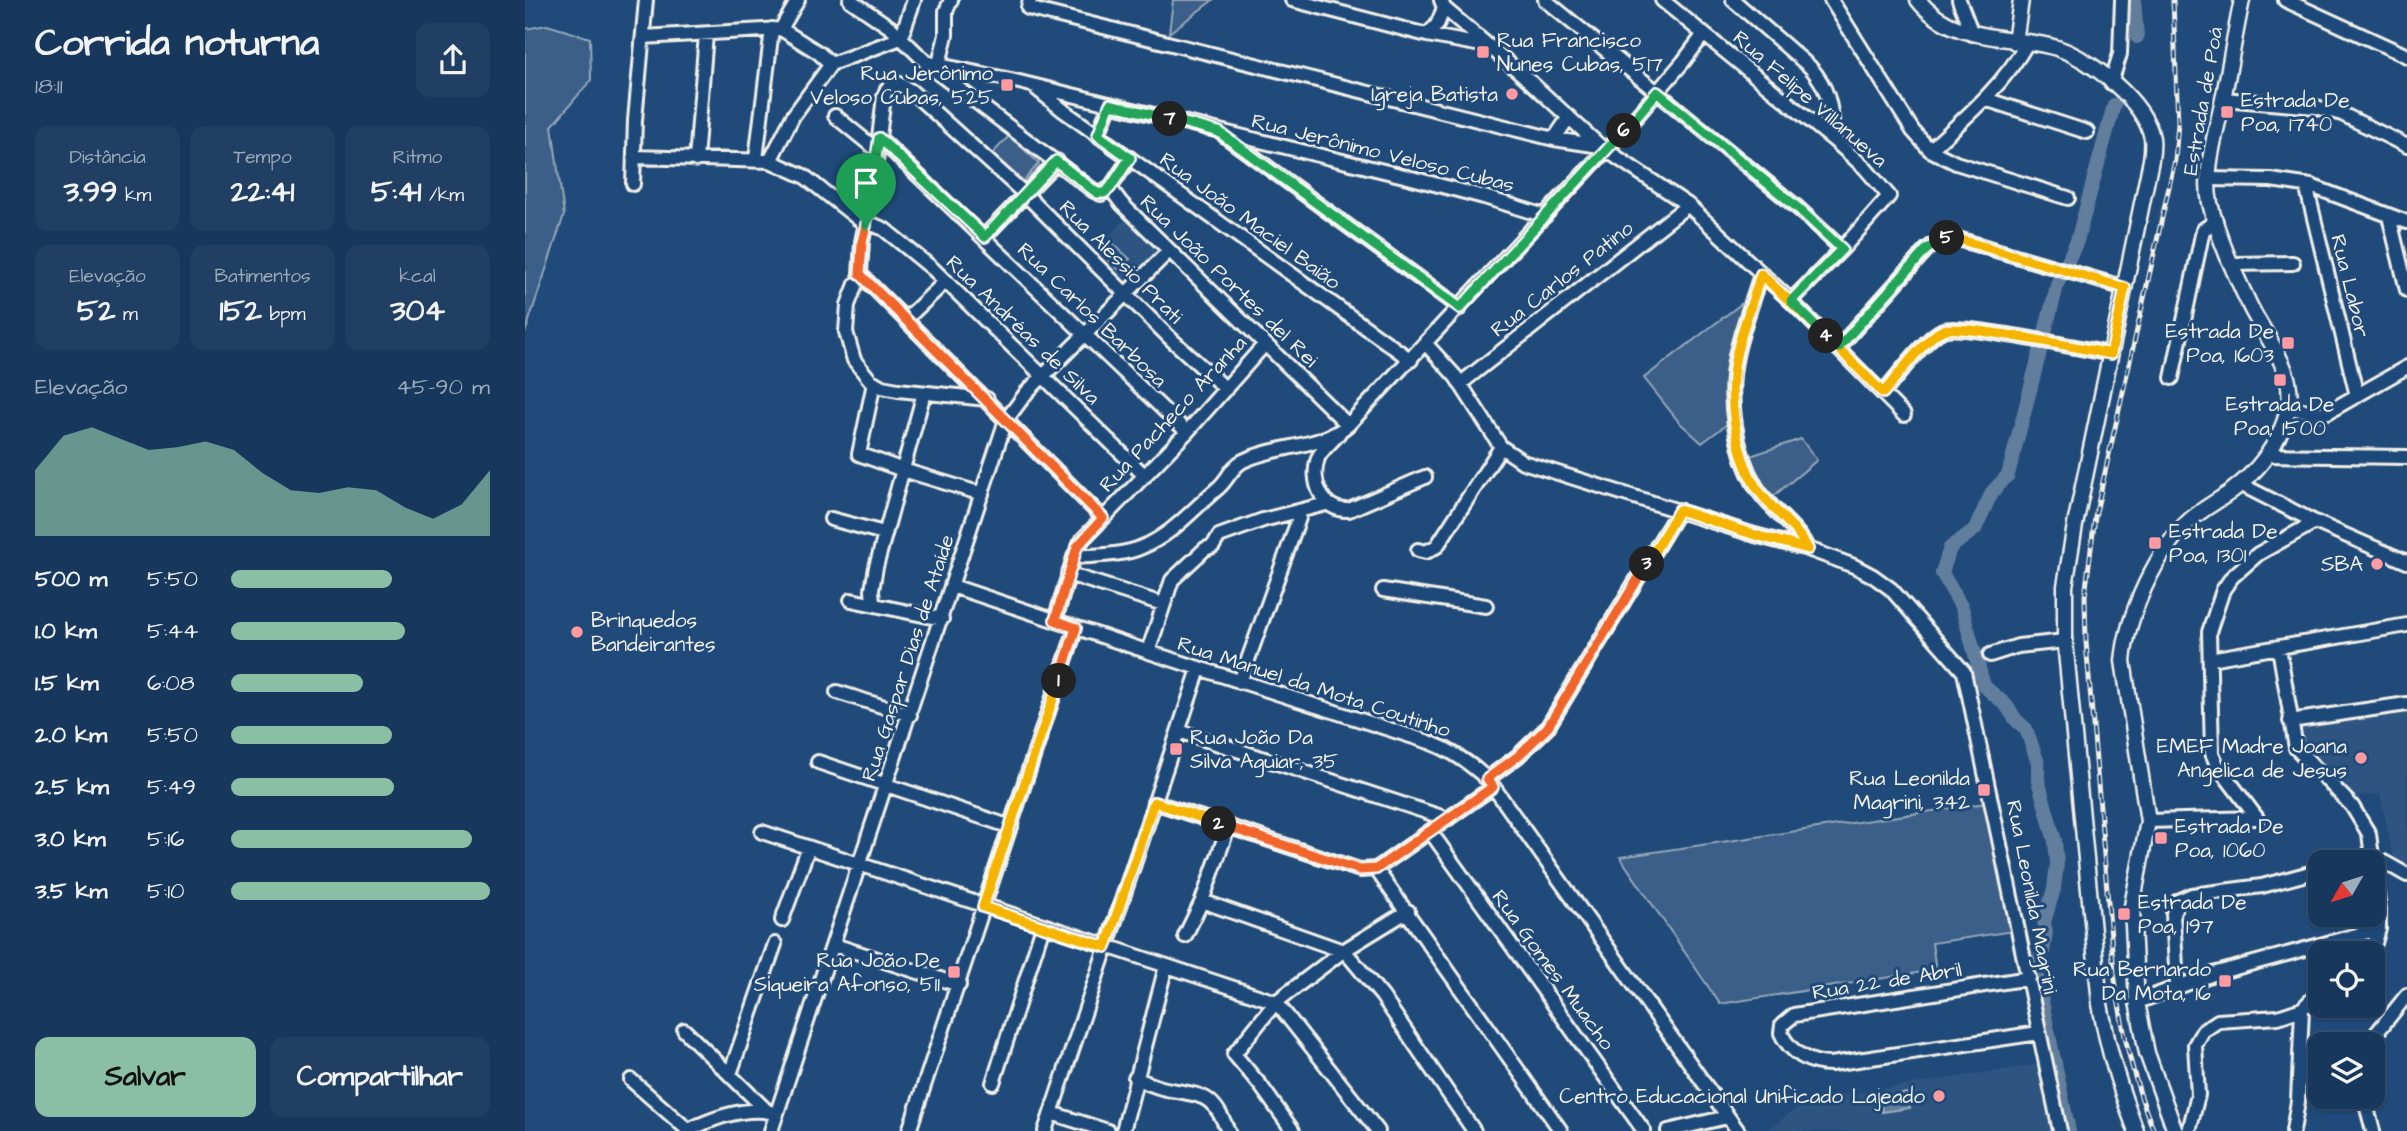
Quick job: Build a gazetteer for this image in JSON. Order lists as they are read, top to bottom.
{
  "streets": {
    "main road": ["Estrada de Poá"],
    "street": [
      "Rua Felipe Villanueva",
      "Rua Jerônimo Veloso Cubas",
      "Rua João Maciel Baião",
      "Rua Alessio Prati",
      "Rua Carlos Patino",
      "Rua João Portes del Rei",
      "Rua Labor",
      "Rua Carlos Barbosa",
      "Rua Andréas de Silva",
      "Rua Pacheco Aranha",
      "Rua Gaspar Dias de Ataíde",
      "Rua Manuel da Mota Coutinho",
      "Rua Leonilda Magrini",
      "Rua Gomes Muacho",
      "Rua 22 de Abril"
    ]
  },
  "crossings": [
    ["Rua Felipe Villanueva", "Rua Jerônimo Veloso Cubas"],
    ["Rua Felipe Villanueva", "Rua João Maciel Baião"],
    ["Rua Felipe Villanueva", "Rua João Portes del Rei"],
    ["Rua Jerônimo Veloso Cubas", "Rua João Maciel Baião"],
    ["Rua João Maciel Baião", "Rua João Portes del Rei"],
    ["Rua Alessio Prati", "Rua Carlos Barbosa"],
    ["Rua Alessio Prati", "Rua Pacheco Aranha"],
    ["Rua Alessio Prati", "Rua Gaspar Dias de Ataíde"],
    ["Rua João Portes del Rei", "Rua Pacheco Aranha"],
    ["Rua João Portes del Rei", "Rua Gaspar Dias de Ataíde"],
    ["Rua Carlos Barbosa", "Rua Pacheco Aranha"],
    ["Rua Carlos Barbosa", "Rua Gaspar Dias de Ataíde"],
    ["Rua Andréas de Silva", "Rua Pacheco Aranha"],
    ["Rua Andréas de Silva", "Rua Gaspar Dias de Ataíde"],
    ["Rua Pacheco Aranha", "Rua Manuel da Mota Coutinho"],
    ["Rua Gaspar Dias de Ataíde", "Rua Manuel da Mota Coutinho"],
    ["Rua Leonilda Magrini", "Rua 22 de Abril"]
  ],
  "places": {
    "transit": [
      "Rua Francisco Nunes Cubas, 517",
      "Rua Jerônimo Veloso Cubas, 525",
      "Estrada De Poa, 1740",
      "Estrada De Poa, 1603",
      "Estrada De Poa, 1500",
      "Estrada De Poa, 1301",
      "Rua João Da Silva Aguiar, 35",
      "Rua Leonilda Magrini, 342",
      "Estrada De Poa, 1060",
      "Estrada De Poa, 197",
      "Rua João De Siqueira Afonso, 511",
      "Rua Bernardo Da Mota, 16"
    ],
    "other": [
      "Igreja Batista",
      "SBA",
      "Brinquedos Bandeirantes",
      "EMEF Madre Joana Angelica de Jesus",
      "Centro Educacional Unificado Lajeado"
    ]
  },
  "north": "bottom left",
  "page": {
    "heading": ["Corrida noturna", "18:11"],
    "pins": [
      "7",
      "6",
      "5",
      "4",
      "3",
      "1",
      "2"
    ],
    "stats": [
      ["Distância", "3.99 km"],
      ["Tempo", "22:41"],
      ["Ritmo", "5:41 /km"],
      ["Elevação", "52 m"],
      ["Batimentos", "152 bpm"],
      ["kcal", "304"]
    ],
    "chart": ["Elevação", "45–90 m"],
    "list": [
      {
        "name": "500 m",
        "note": "5:50"
      },
      {
        "name": "1.0 km",
        "note": "5:44"
      },
      {
        "name": "1.5 km",
        "note": "6:08"
      },
      {
        "name": "2.0 km",
        "note": "5:50"
      },
      {
        "name": "2.5 km",
        "note": "5:49"
      },
      {
        "name": "3.0 km",
        "note": "5:16"
      },
      {
        "name": "3.5 km",
        "note": "5:10"
      }
    ],
    "buttons": ["Salvar", "Compartilhar"]
  }
}
